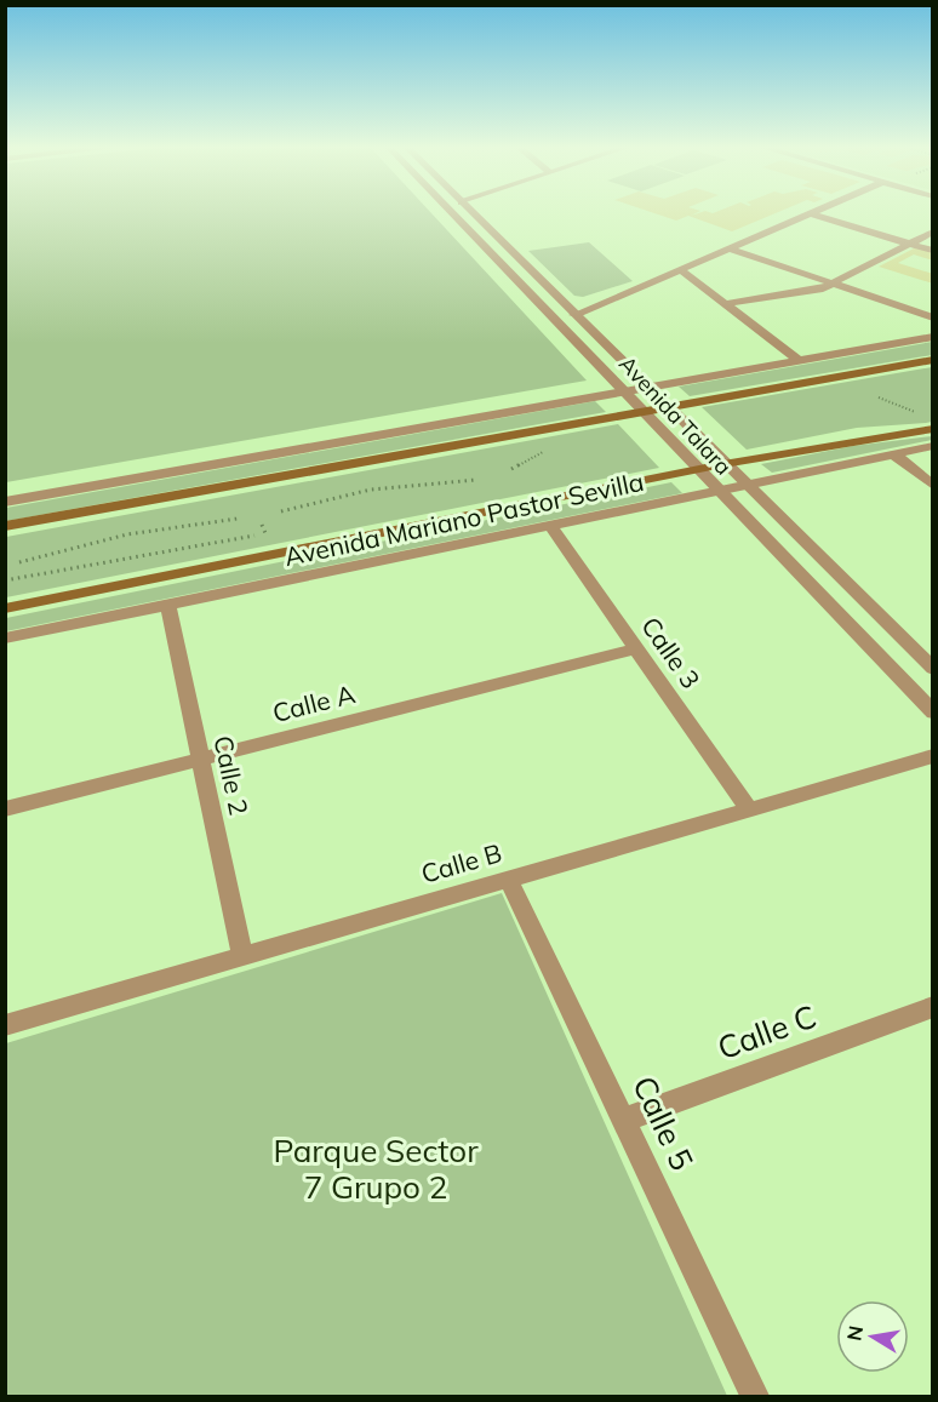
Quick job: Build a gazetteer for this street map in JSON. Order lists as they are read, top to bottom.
{
  "streets": {
    "main road": ["Avenida Mariano Pastor Sevilla"],
    "street": [
      "Avenida Talara",
      "Calle 3",
      "Calle A",
      "Calle 2",
      "Calle B",
      "Calle C",
      "Calle 5"
    ]
  },
  "crossings": [
    ["Avenida Talara", "Avenida Mariano Pastor Sevilla"],
    ["Avenida Mariano Pastor Sevilla", "Calle 3"],
    ["Avenida Mariano Pastor Sevilla", "Calle 2"],
    ["Calle 3", "Calle A"],
    ["Calle 3", "Calle B"],
    ["Calle A", "Calle 2"],
    ["Calle 2", "Calle B"],
    ["Calle B", "Calle 5"],
    ["Calle C", "Calle 5"]
  ],
  "parks": ["Parque Sector 7 Grupo 2"],
  "north": "left"
}
